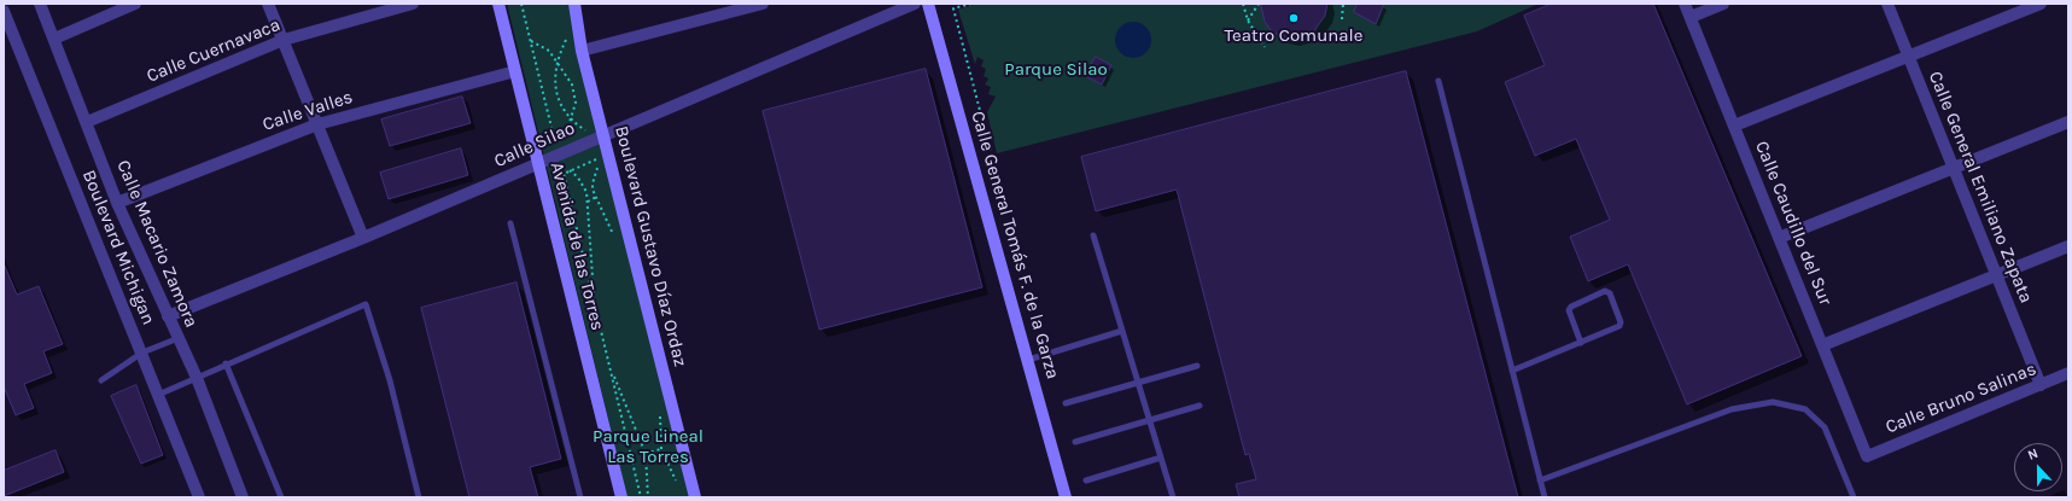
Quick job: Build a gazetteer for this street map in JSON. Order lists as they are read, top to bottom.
{
  "streets": {
    "street": [
      "Calle Cuernavaca",
      "Calle Valles",
      "Calle Silao",
      "Calle General Emiliano Zapata",
      "Calle Caudillo del Sur",
      "Calle Macario Zamora",
      "Calle General Tomás F. de la Garza",
      "Avenida de las Torres",
      "Boulevard Gustavo Díaz Ordaz",
      "Boulevard Michigan",
      "Calle Bruno Salinas"
    ]
  },
  "crossings": [
    ["Calle Cuernavaca", "Calle Macario Zamora"],
    ["Calle Valles", "Calle Macario Zamora"],
    ["Calle Valles", "Avenida de las Torres"],
    ["Calle Silao", "Calle Macario Zamora"],
    ["Calle Silao", "Avenida de las Torres"],
    ["Calle Silao", "Boulevard Gustavo Díaz Ordaz"],
    ["Calle General Emiliano Zapata", "Calle Bruno Salinas"],
    ["Calle Caudillo del Sur", "Calle Bruno Salinas"]
  ],
  "parks": ["Parque Silao", "Parque Lineal Las Torres"],
  "places": ["Teatro Comunale"],
  "north": "top"
}
